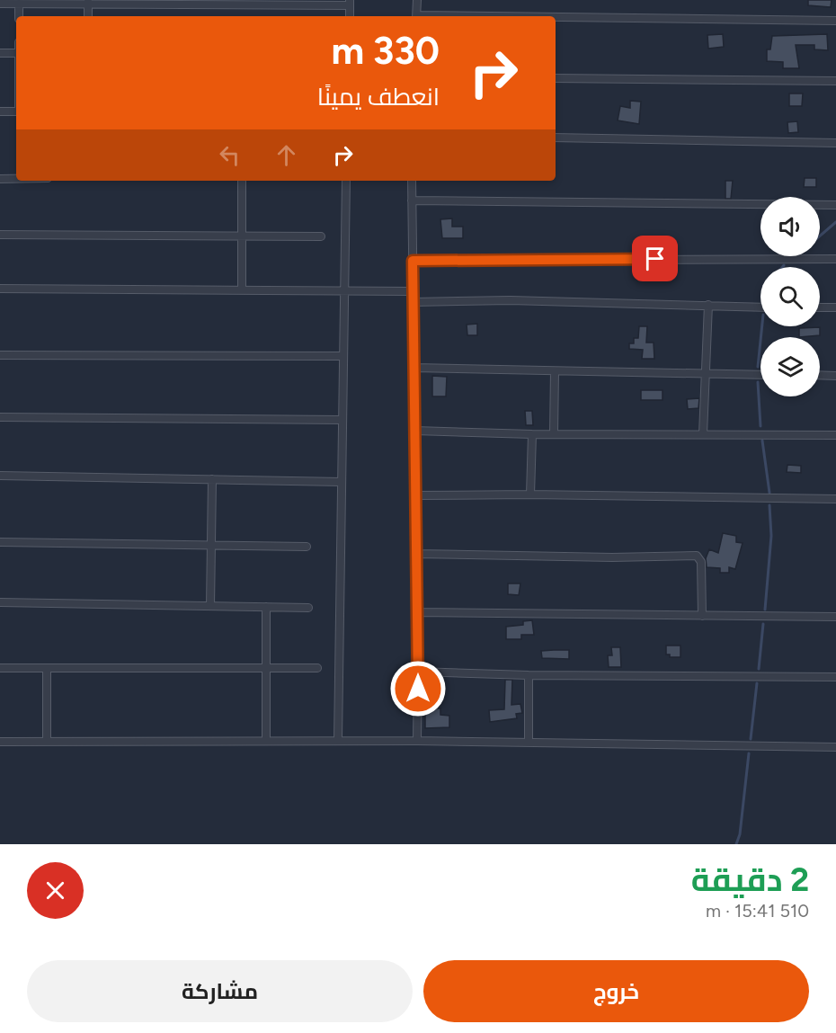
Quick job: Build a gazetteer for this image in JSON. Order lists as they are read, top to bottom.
{
  "page": {
    "turn": ["330 m", "انعطف يمينًا"],
    "heading": ["2 دقيقة", "510 m · 15:41"],
    "buttons": ["خروج", "مشاركة"]
  }
}
